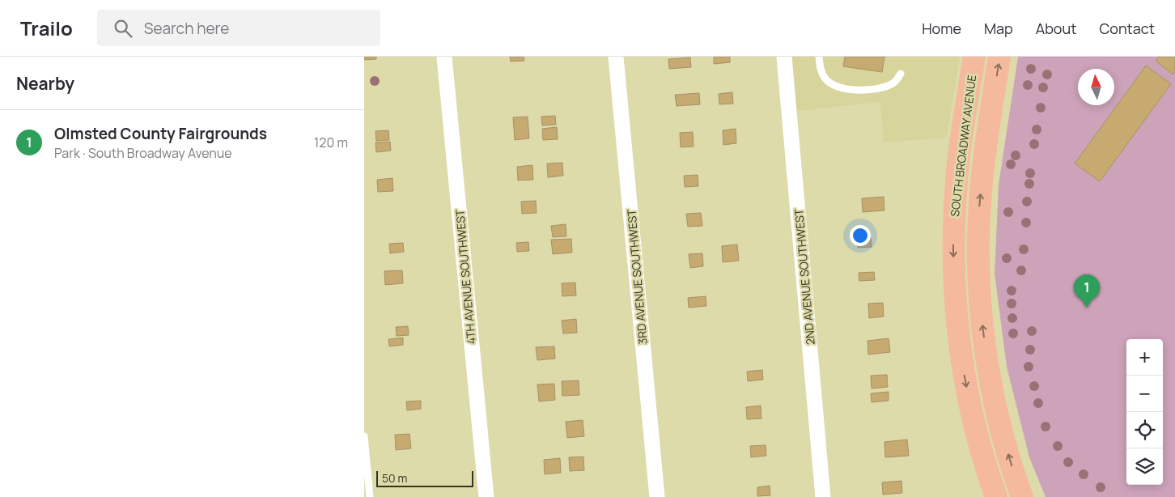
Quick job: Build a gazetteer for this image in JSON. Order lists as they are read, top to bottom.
{
  "streets": {
    "main road": ["SOUTH BROADWAY AVENUE"],
    "street": ["4TH AVENUE SOUTHWEST", "3RD AVENUE SOUTHWEST", "2ND AVENUE SOUTHWEST"]
  },
  "scale_bar": "50 m",
  "north": "top",
  "page": {
    "header": "Trailo",
    "search": "Search here",
    "nav": [
      "Home",
      "Map",
      "About",
      "Contact"
    ],
    "heading": "Nearby",
    "list": [
      {
        "mark": "1",
        "name": "Olmsted County Fairgrounds",
        "note": "Park · South Broadway Avenue",
        "value": "120 m"
      }
    ],
    "pins": "1",
    "map_buttons": ["+", "−"],
    "scale": "50 m"
  }
}
